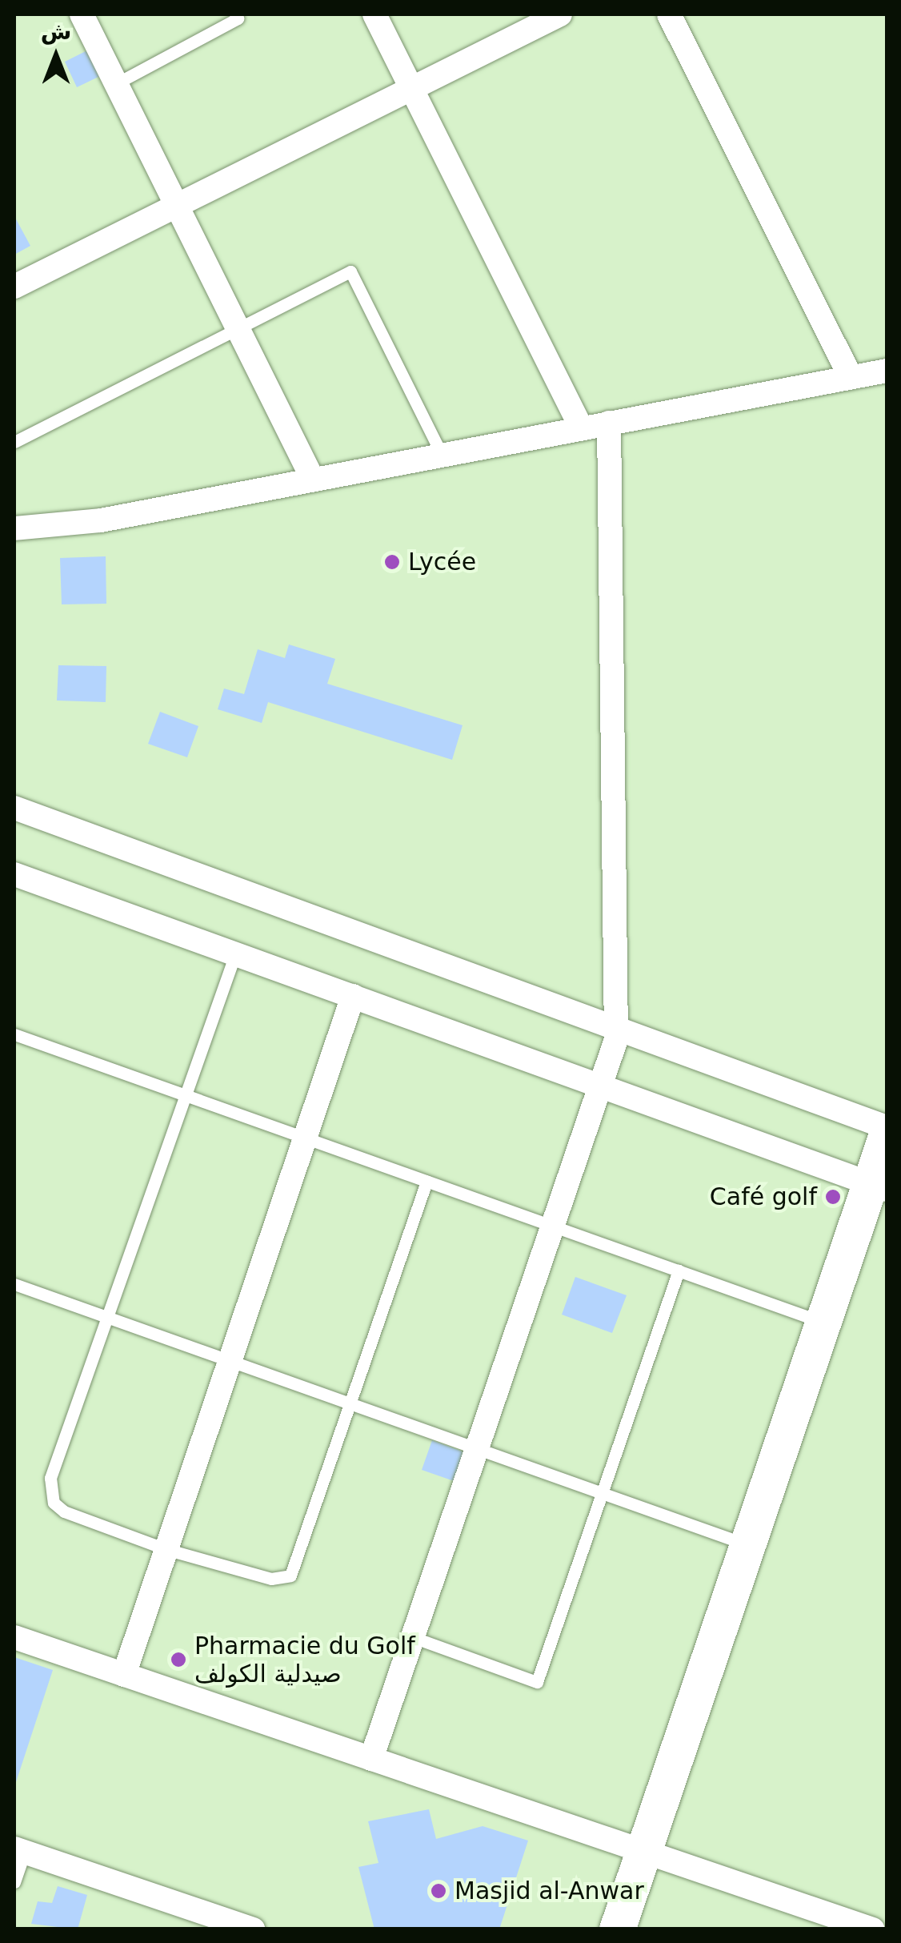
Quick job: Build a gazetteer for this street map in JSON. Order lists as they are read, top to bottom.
{
  "places": [
    "Lycée",
    "Café golf",
    "Pharmacie du Golf صيدلية الكولف",
    "Masjid al-Anwar"
  ],
  "north": "top"
}
